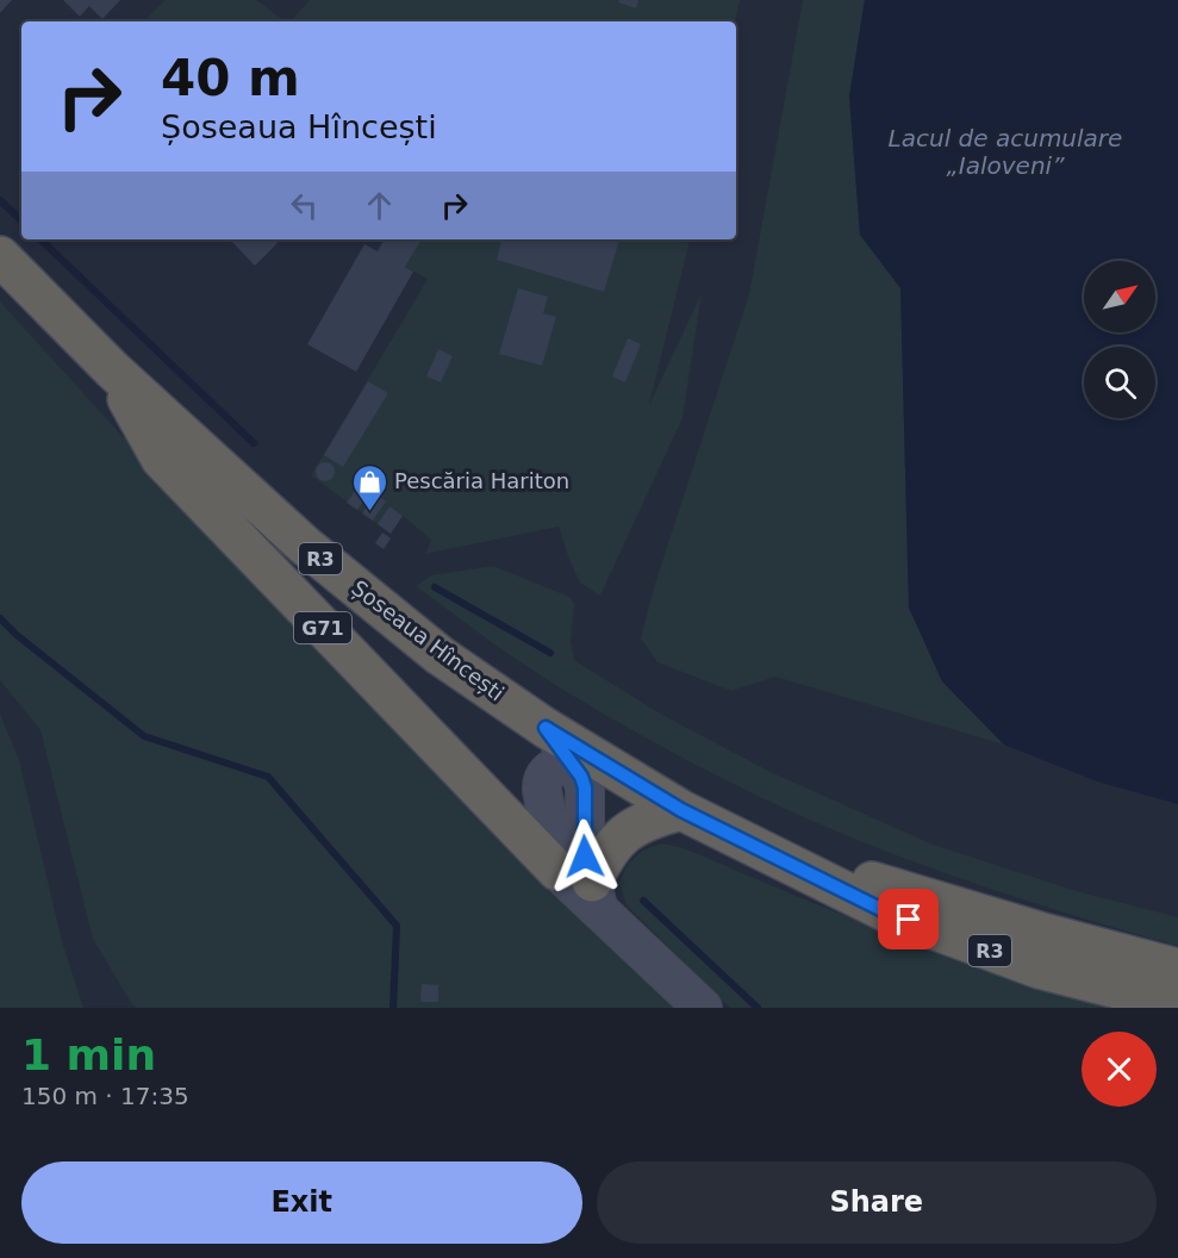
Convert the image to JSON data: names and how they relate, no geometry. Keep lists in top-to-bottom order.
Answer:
{
  "streets": {
    "highway": ["R3", "G71", "Șoseaua Hîncești"]
  },
  "crossings": [
    ["G71", "Șoseaua Hîncești"]
  ],
  "water": ["Lacul de acumulare „Ialoveni”"],
  "places": {
    "shop": ["Pescăria Hariton"]
  },
  "north": "top right",
  "page": {
    "turn": ["40 m", "Șoseaua Hîncești"],
    "heading": ["1 min", "150 m · 17:35"],
    "buttons": ["Exit", "Share"]
  }
}
